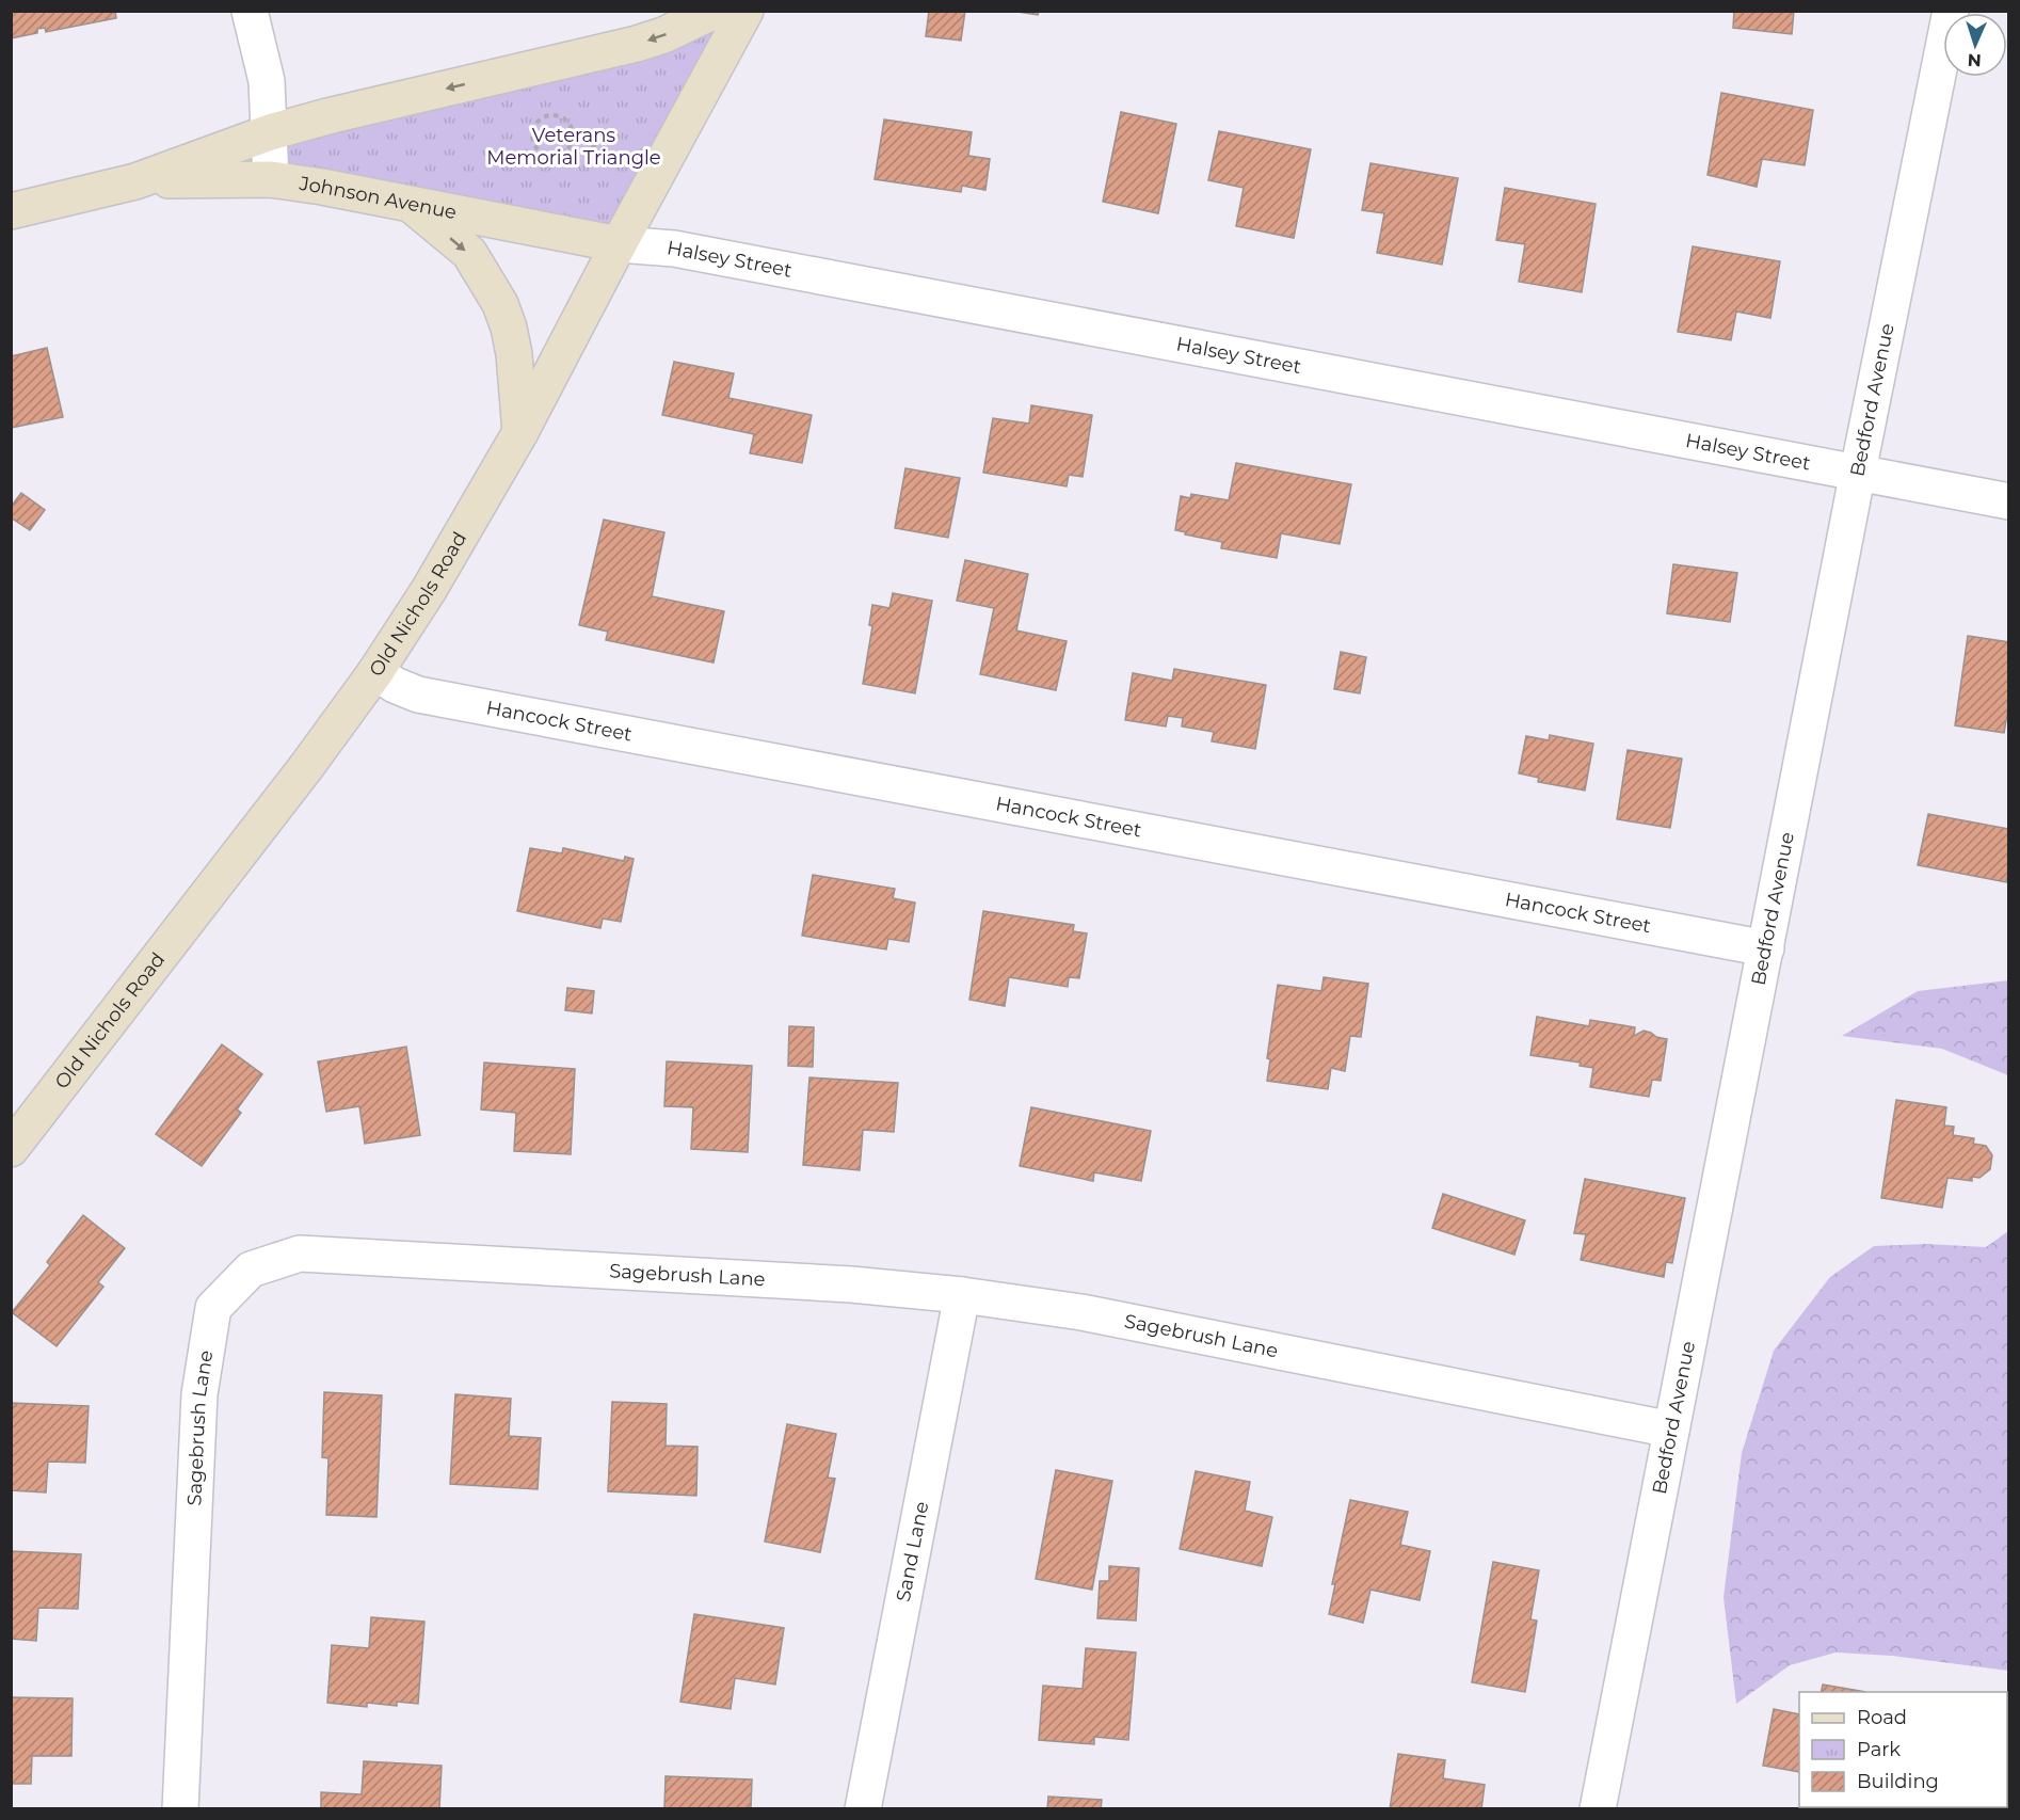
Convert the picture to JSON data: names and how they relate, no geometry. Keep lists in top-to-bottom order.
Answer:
{
  "streets": {
    "street": [
      "Johnson Avenue",
      "Halsey Street",
      "Bedford Avenue",
      "Old Nichols Road",
      "Hancock Street",
      "Sagebrush Lane",
      "Sand Lane"
    ]
  },
  "crossings": [
    ["Johnson Avenue", "Halsey Street"],
    ["Johnson Avenue", "Old Nichols Road"],
    ["Halsey Street", "Bedford Avenue"],
    ["Halsey Street", "Old Nichols Road"],
    ["Bedford Avenue", "Hancock Street"],
    ["Bedford Avenue", "Sagebrush Lane"],
    ["Old Nichols Road", "Hancock Street"],
    ["Sagebrush Lane", "Sand Lane"]
  ],
  "one_way": ["Johnson Avenue"],
  "parks": ["Veterans Memorial Triangle"],
  "legend": ["Road", "Park", "Building"],
  "north": "bottom"
}
